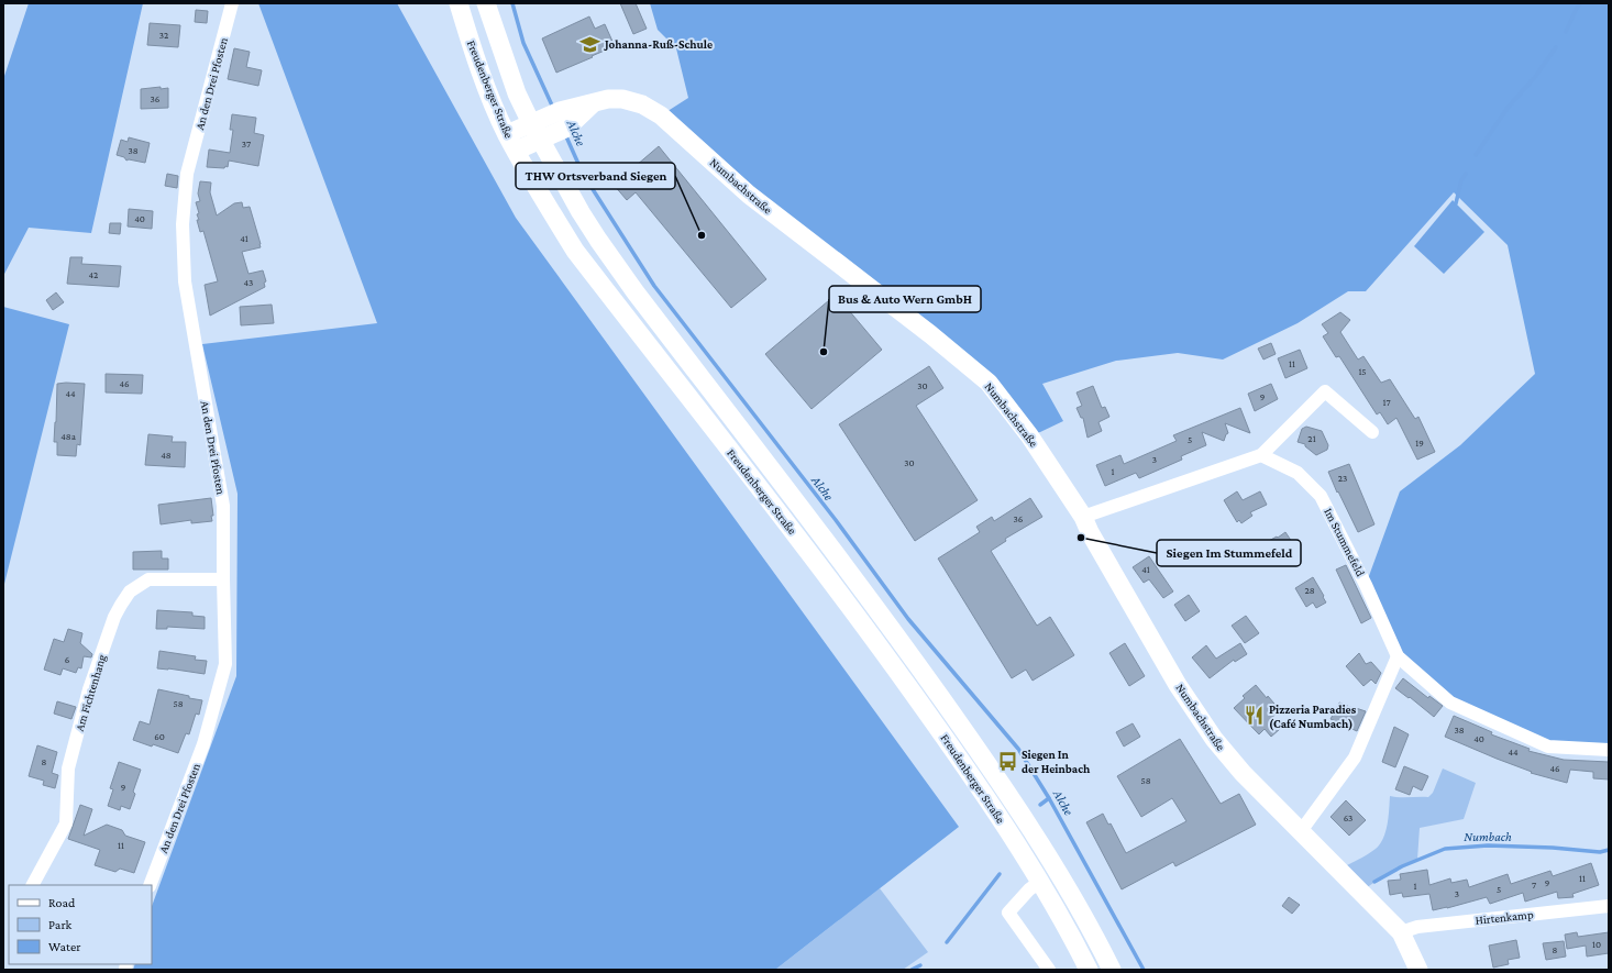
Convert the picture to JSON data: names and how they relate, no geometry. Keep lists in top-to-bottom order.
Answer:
{
  "streets": {
    "main road": ["Freudenberger Straße", "Numbachstraße"],
    "street": [
      "An den Drei Pfosten",
      "Im Stummefeld",
      "Am Fichtenhang",
      "Hirtenkamp"
    ]
  },
  "crossings": [
    ["An den Drei Pfosten", "Am Fichtenhang"],
    ["Freudenberger Straße", "Numbachstraße"],
    ["Numbachstraße", "Hirtenkamp"]
  ],
  "water": ["Alche", "Numbach"],
  "places": {
    "school or university": ["Johanna-Ruß-Schule"],
    "other": ["THW Ortsverband Siegen", "Bus & Auto Wern GmbH", "Siegen Im Stummefeld"],
    "restaurant": ["Pizzeria Paradies (Café Numbach)"],
    "bus stop": ["Siegen In der Heinbach"]
  },
  "house_numbers": [
    "32",
    "36",
    "37",
    "38",
    "40",
    "41",
    "42",
    "43",
    "11",
    "15",
    "46",
    "30",
    "44",
    "9",
    "17",
    "48a",
    "21",
    "5",
    "19",
    "48",
    "3",
    "30",
    "1",
    "23",
    "36",
    "41",
    "28",
    "6",
    "58",
    "38",
    "60",
    "40",
    "44",
    "8",
    "46",
    "58",
    "9",
    "63",
    "11",
    "11",
    "9",
    "7",
    "1",
    "5",
    "3",
    "10",
    "8"
  ],
  "legend": ["Road", "Park", "Water"]
}
